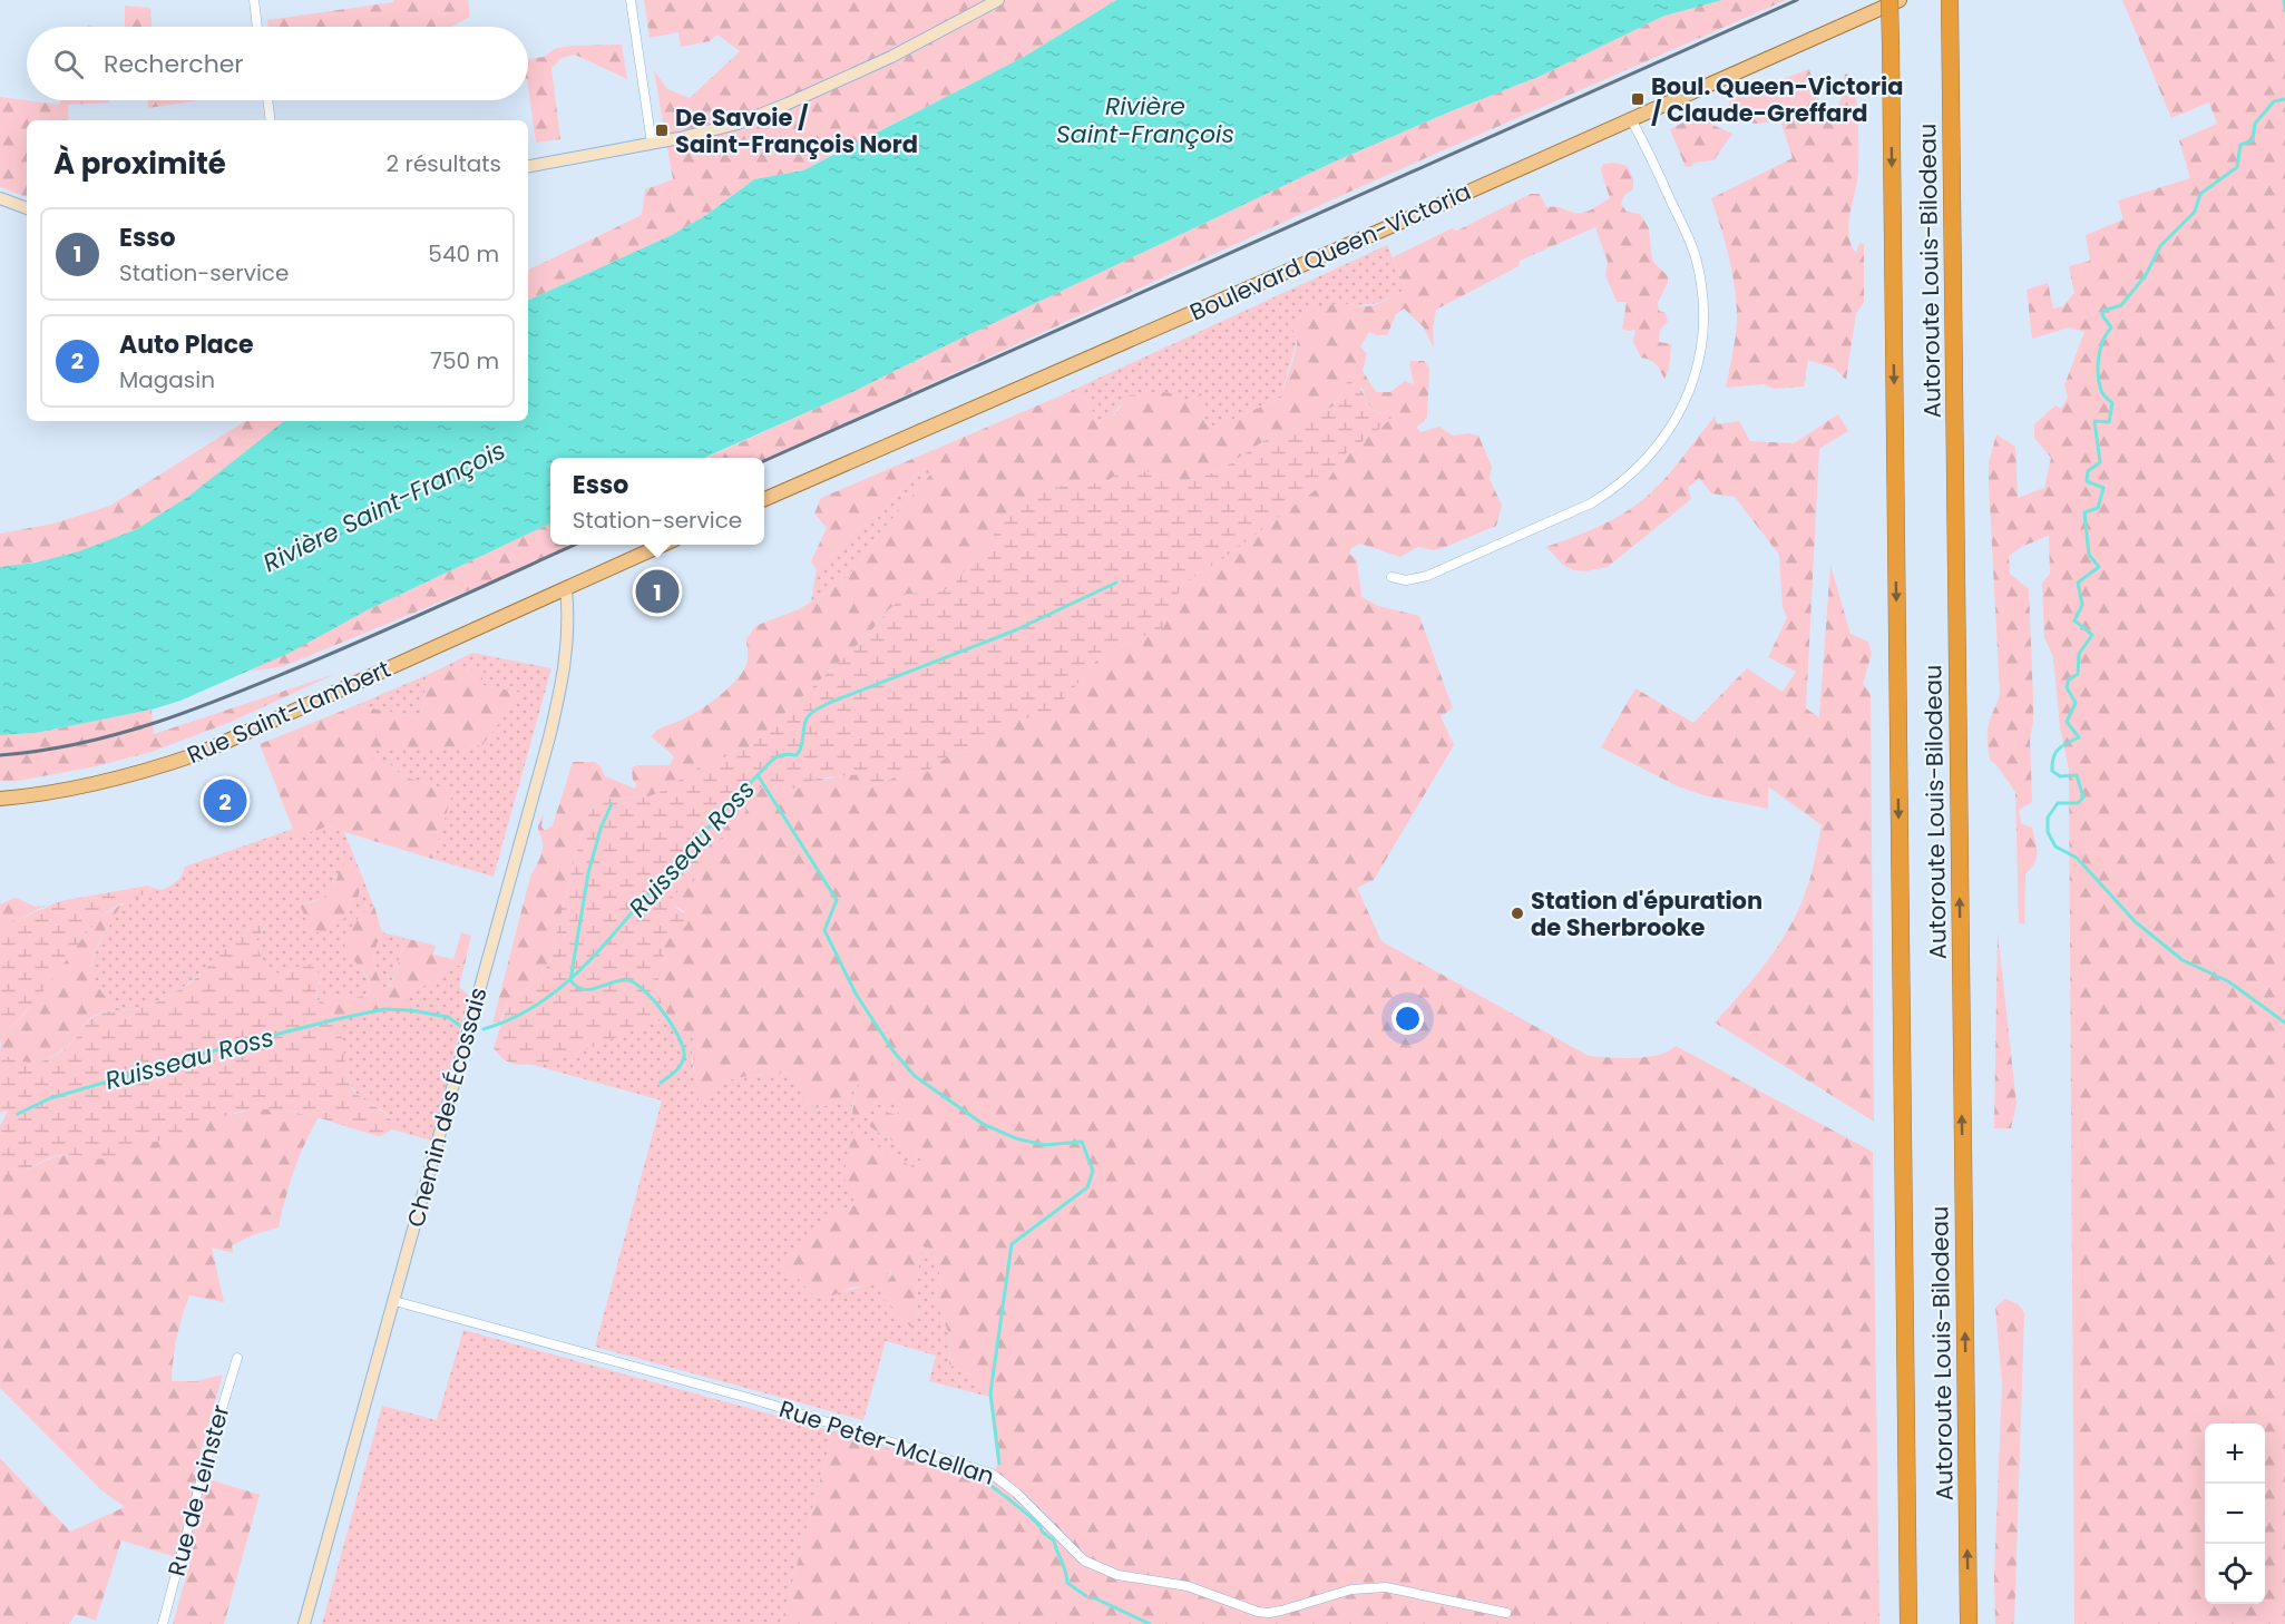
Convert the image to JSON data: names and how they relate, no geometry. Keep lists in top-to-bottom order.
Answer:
{
  "streets": {
    "highway": ["Autoroute Louis-Bilodeau"],
    "main road": ["Boulevard Queen-Victoria", "Rue Saint-Lambert", "Chemin des Écossais"],
    "street": ["Rue Peter-McLellan", "Rue de Leinster"]
  },
  "crossings": [
    ["Rue Saint-Lambert", "Chemin des Écossais"],
    ["Chemin des Écossais", "Rue Peter-McLellan"]
  ],
  "water": ["Rivière Saint-François", "Ruisseau Ross"],
  "places": {
    "transit": ["Boul. Queen-Victoria / Claude-Greffard", "De Savoie / Saint-François Nord"],
    "other": ["Station d'épuration de Sherbrooke"]
  },
  "page": {
    "search": "Rechercher",
    "heading": ["À proximité", "2 résultats"],
    "list": [
      {
        "mark": "1",
        "name": "Esso",
        "note": "Station-service",
        "value": "540 m"
      },
      {
        "mark": "2",
        "name": "Auto Place",
        "note": "Magasin",
        "value": "750 m"
      }
    ],
    "popup": ["Esso", "Station-service"],
    "pins": ["1", "2"],
    "map_buttons": ["+", "−"]
  }
}
